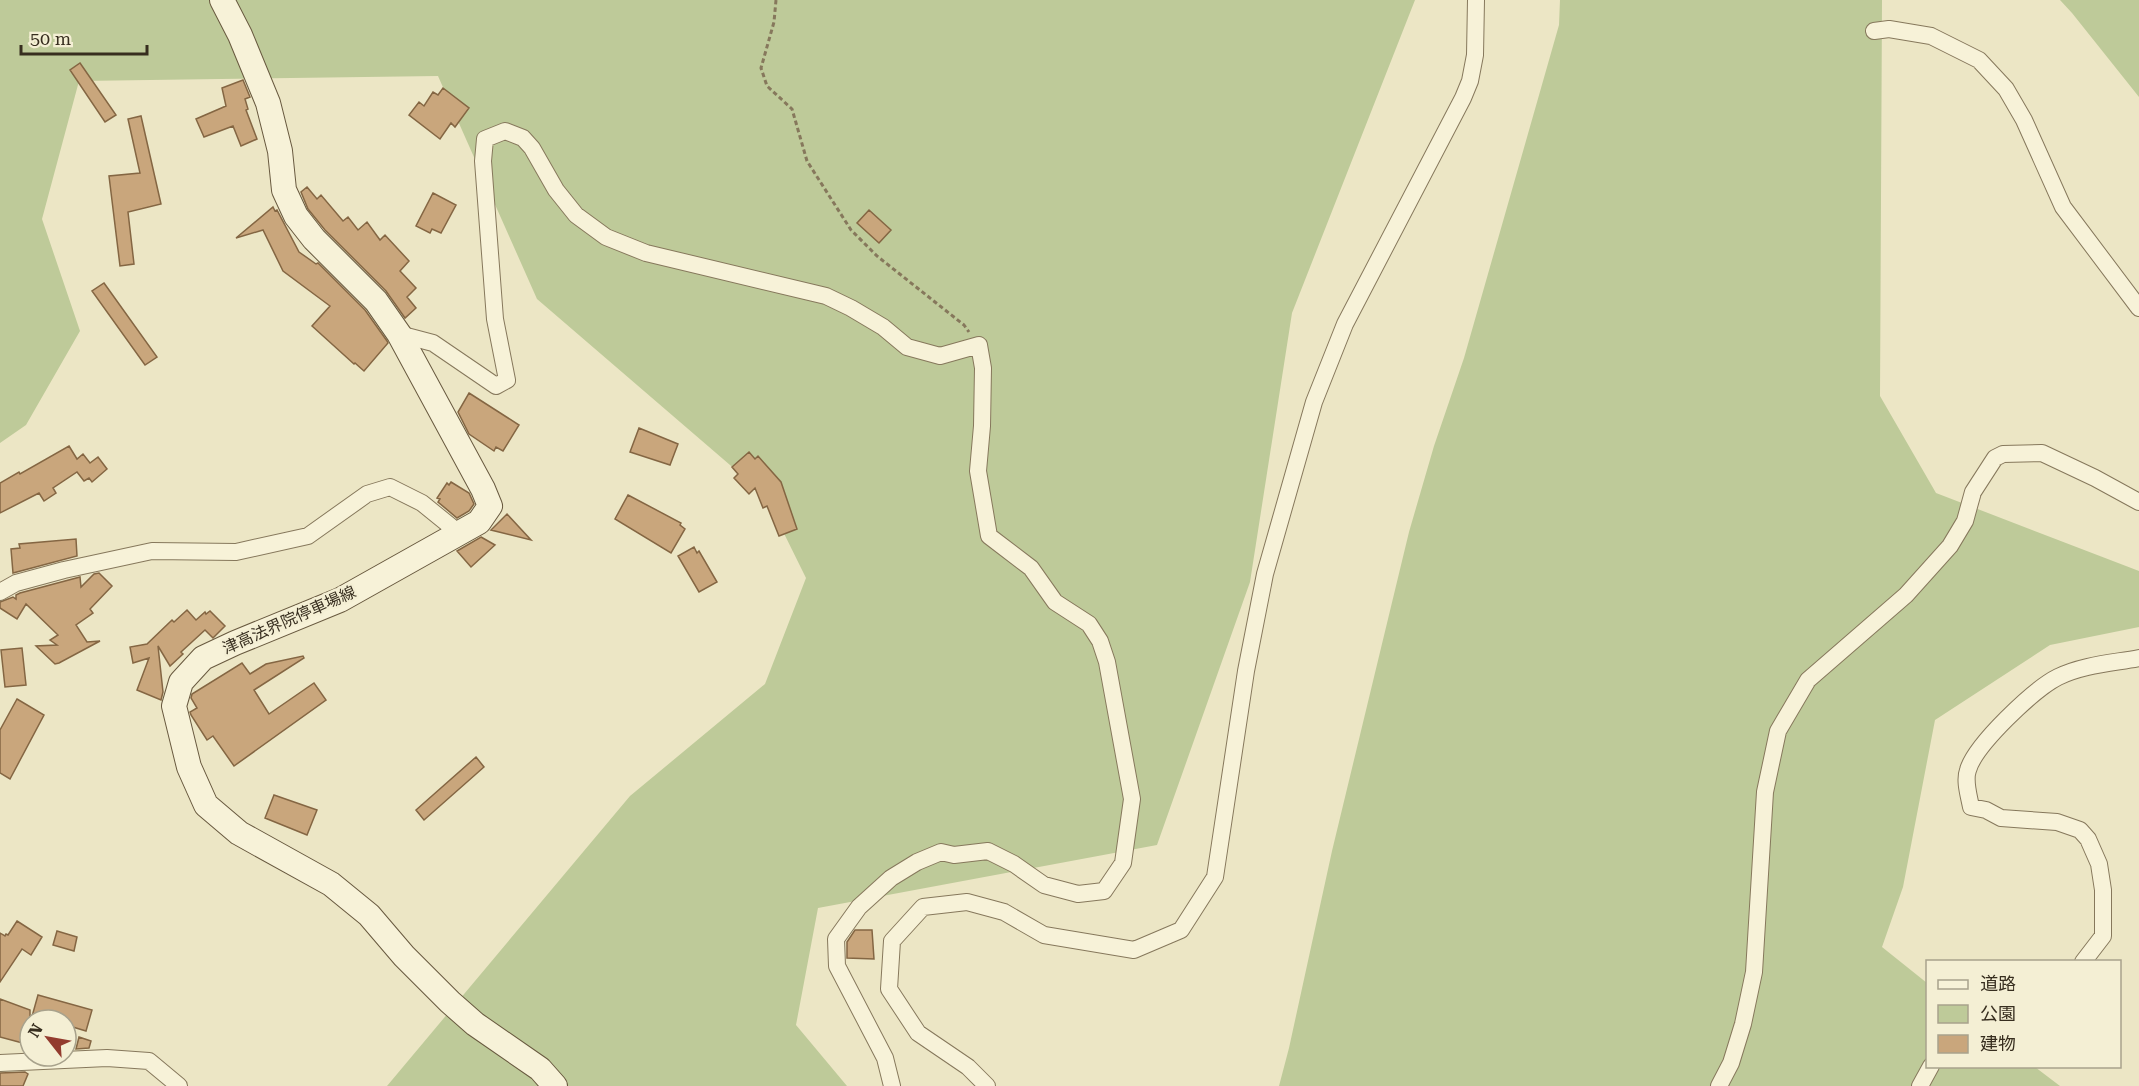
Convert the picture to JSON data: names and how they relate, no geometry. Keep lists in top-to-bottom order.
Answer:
{
  "streets": {
    "main road": ["津高法界院停車場線"]
  },
  "legend": ["道路", "公園", "建物"],
  "scale_bar": "50 m",
  "north": "top left"
}
